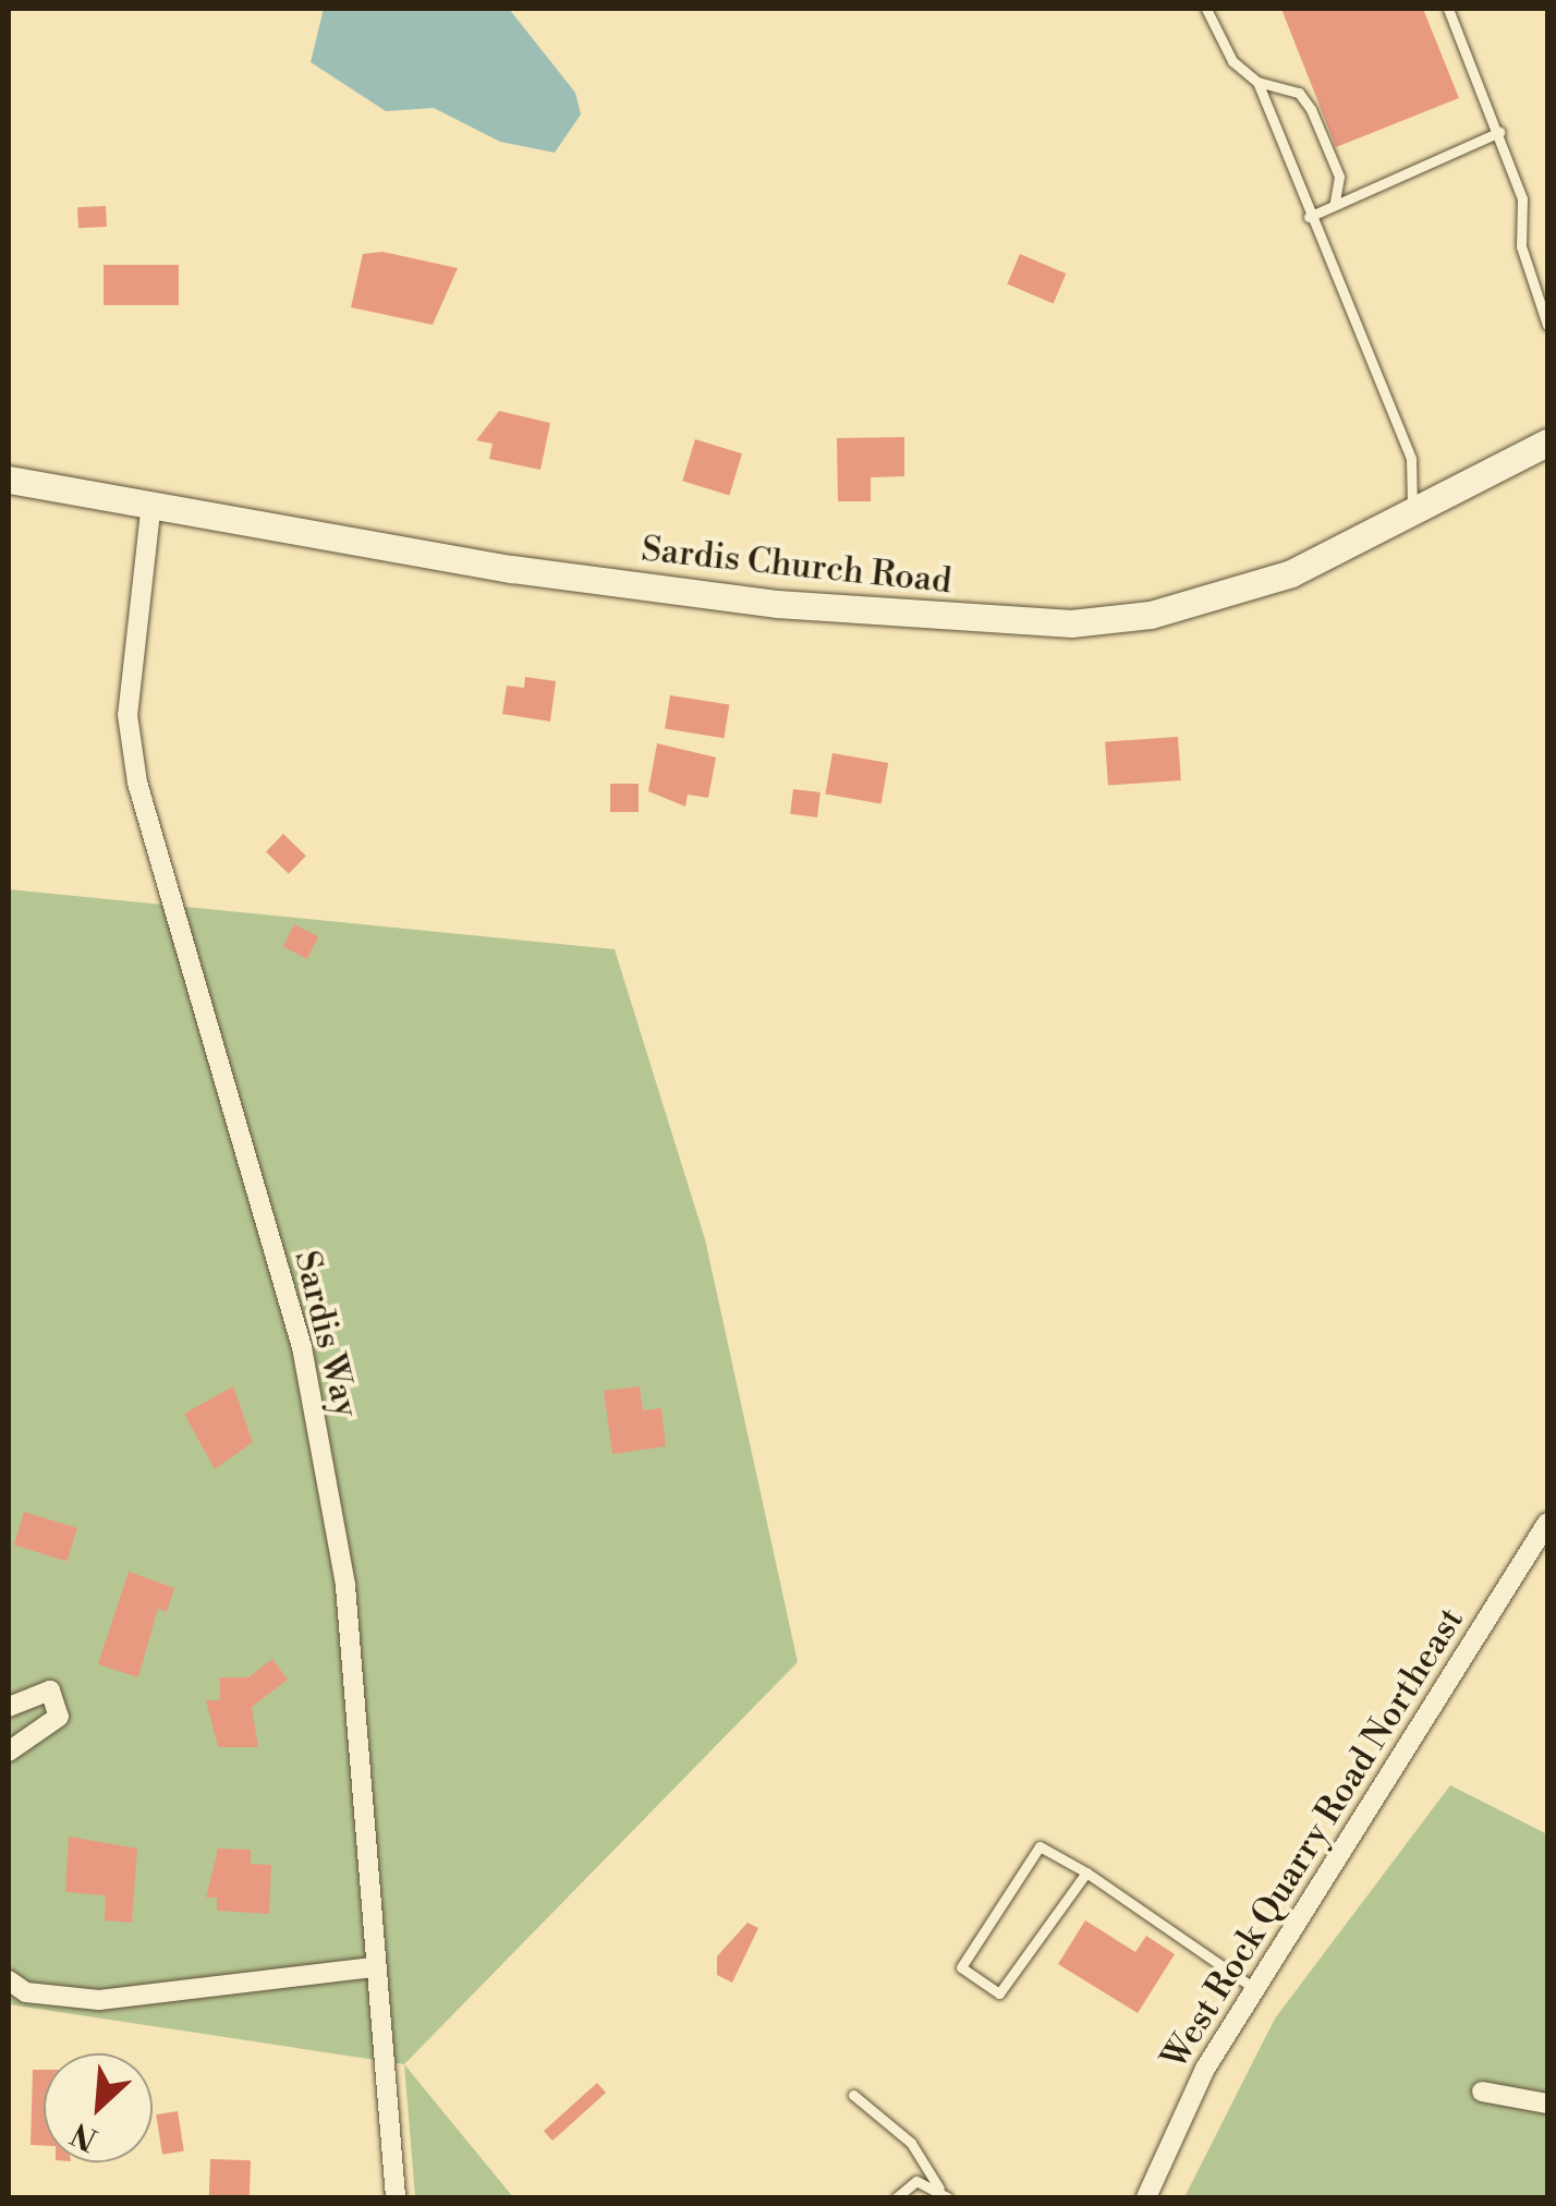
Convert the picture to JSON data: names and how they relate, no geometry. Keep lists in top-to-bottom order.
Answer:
{
  "streets": {
    "street": ["Sardis Church Road", "Sardis Way", "West Rock Quarry Road Northeast"]
  },
  "crossings": [
    ["Sardis Church Road", "Sardis Way"]
  ],
  "north": "bottom left"
}
